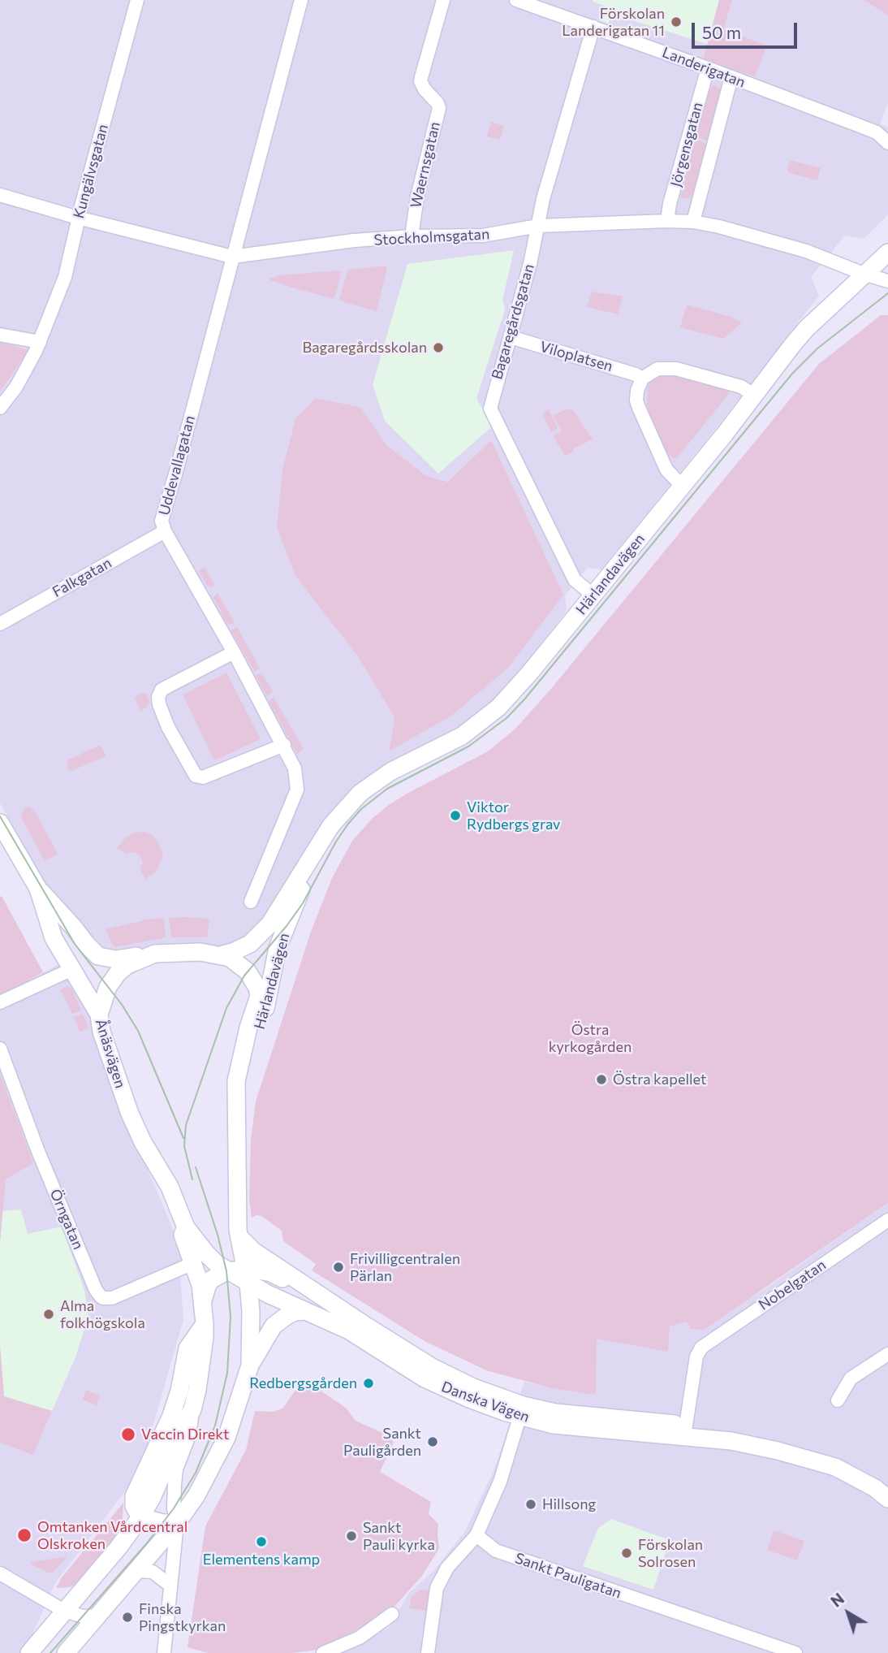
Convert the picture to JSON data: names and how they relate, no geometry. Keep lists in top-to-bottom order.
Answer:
{
  "streets": {
    "street": [
      "Landerigatan",
      "Jörgensgatan",
      "Waernsgatan",
      "Kungälvsgatan",
      "Stockholmsgatan",
      "Bagaregårdsgatan",
      "Viloplatsen",
      "Uddevallagatan",
      "Härlandavägen",
      "Falkgatan",
      "Ånäsvägen",
      "Örngatan",
      "Nobelgatan",
      "Danska Vägen",
      "Sankt Pauligatan"
    ]
  },
  "crossings": [
    ["Landerigatan", "Jörgensgatan"],
    ["Landerigatan", "Bagaregårdsgatan"],
    ["Jörgensgatan", "Stockholmsgatan"],
    ["Waernsgatan", "Stockholmsgatan"],
    ["Kungälvsgatan", "Stockholmsgatan"],
    ["Stockholmsgatan", "Bagaregårdsgatan"],
    ["Stockholmsgatan", "Uddevallagatan"],
    ["Stockholmsgatan", "Härlandavägen"],
    ["Bagaregårdsgatan", "Viloplatsen"],
    ["Bagaregårdsgatan", "Härlandavägen"],
    ["Uddevallagatan", "Falkgatan"],
    ["Härlandavägen", "Danska Vägen"],
    ["Ånäsvägen", "Danska Vägen"],
    ["Nobelgatan", "Danska Vägen"]
  ],
  "parks": ["Östra kyrkogården"],
  "places": [
    "Förskolan Landerigatan 11",
    "Bagaregårdsskolan",
    "Viktor Rydbergs grav",
    "Östra kapellet",
    "Frivilligcentralen Pärlan",
    "Alma folkhögskola",
    "Redbergsgården",
    "Vaccin Direkt",
    "Sankt Pauligården",
    "Hillsong",
    "Omtanken Vårdcentral Olskroken",
    "Sankt Pauli kyrka",
    "Elementens kamp",
    "Förskolan Solrosen",
    "Finska Pingstkyrkan"
  ],
  "scale_bar": "50 m",
  "north": "top left"
}
